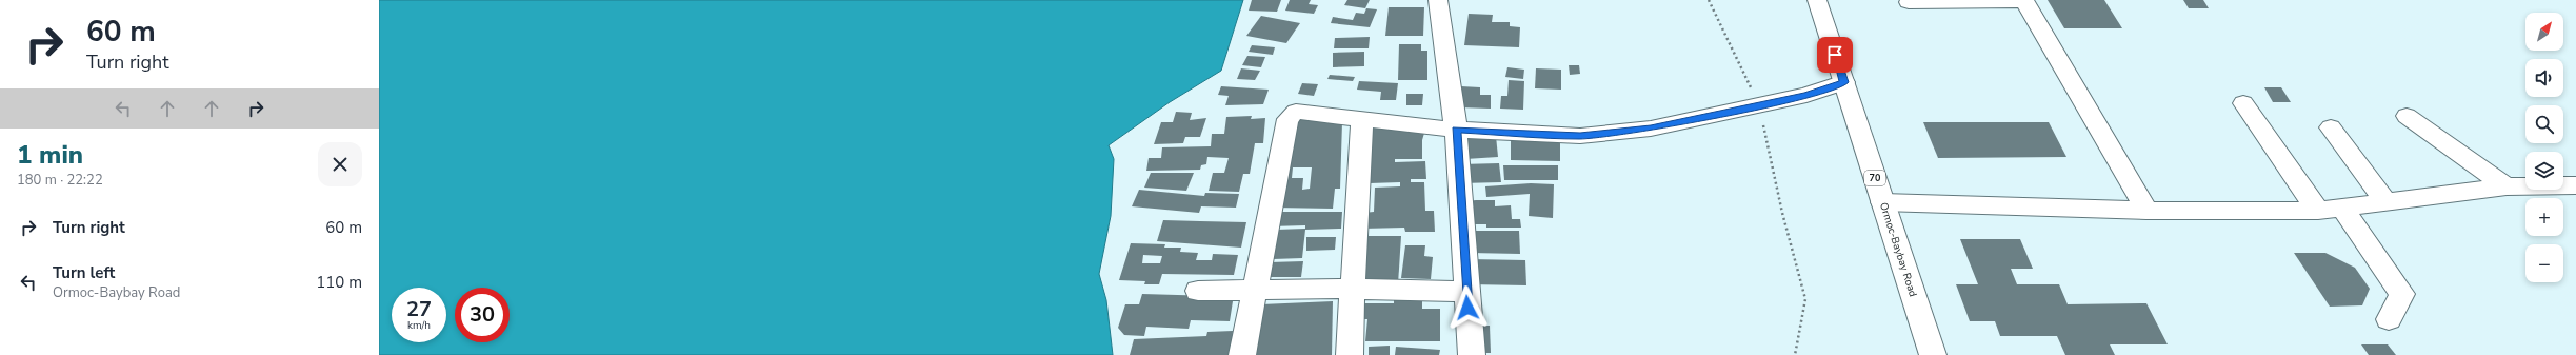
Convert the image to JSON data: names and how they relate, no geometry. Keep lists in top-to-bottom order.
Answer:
{
  "streets": {
    "main road": ["70", "Ormoc-Baybay Road"]
  },
  "north": "top right",
  "page": {
    "turn": ["60 m", "Turn right"],
    "map_buttons": ["+", "−"],
    "heading": ["1 min", "180 m · 22:22"],
    "list": [
      {
        "name": "Turn right",
        "value": "60 m"
      },
      {
        "name": "Turn left",
        "note": "Ormoc-Baybay Road",
        "value": "110 m"
      }
    ],
    "speed": "27 km/h",
    "limit": "30"
  }
}
